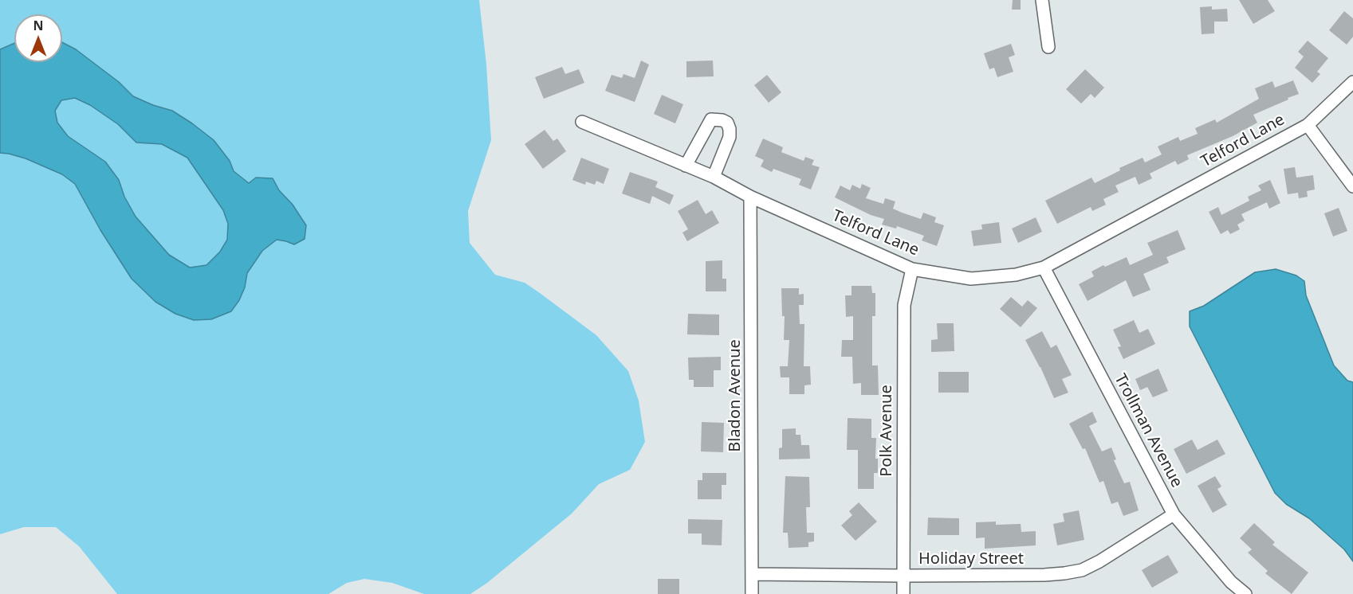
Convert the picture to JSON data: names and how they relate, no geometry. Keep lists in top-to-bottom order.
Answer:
{
  "streets": {
    "street": [
      "Telford Lane",
      "Bladon Avenue",
      "Polk Avenue",
      "Trollman Avenue",
      "Holiday Street"
    ]
  },
  "crossings": [
    ["Telford Lane", "Bladon Avenue"],
    ["Telford Lane", "Polk Avenue"],
    ["Telford Lane", "Trollman Avenue"],
    ["Bladon Avenue", "Holiday Street"],
    ["Polk Avenue", "Holiday Street"],
    ["Trollman Avenue", "Holiday Street"]
  ],
  "north": "top"
}
